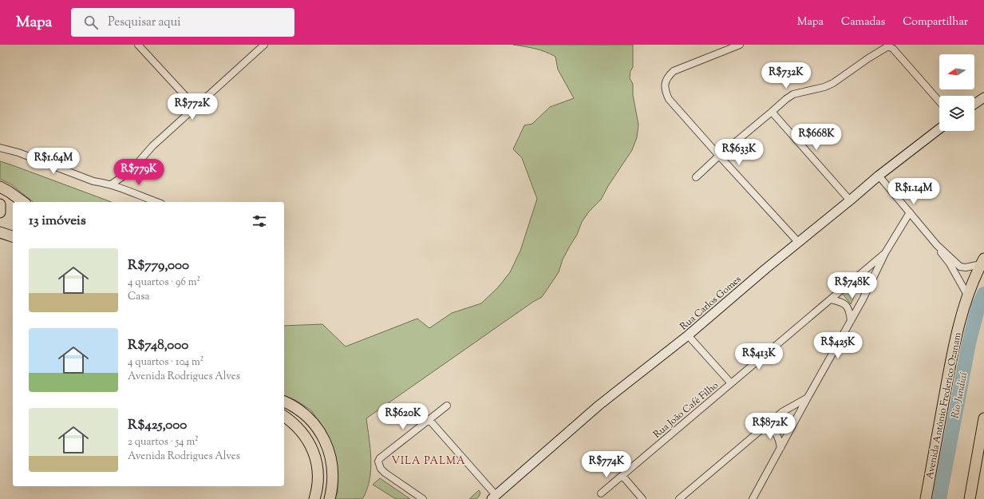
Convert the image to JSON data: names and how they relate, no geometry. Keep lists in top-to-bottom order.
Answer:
{
  "streets": {
    "main road": ["Rua Carlos Gomes", "Avenida Antônio Frederico Ozanam"],
    "street": ["Rua João Café Filho"]
  },
  "districts": ["VILA PALMA"],
  "water": ["Rio Jundiaí"],
  "north": "left",
  "page": {
    "header": "Mapa",
    "search": "Pesquisar aqui",
    "nav": ["Mapa", "Camadas", "Compartilhar"],
    "price": [
      "R$732K",
      "R$772K",
      "R$668K",
      "R$633K",
      "R$1.64M",
      "R$779K",
      "R$1.14M",
      "R$748K",
      "R$425K",
      "R$413K",
      "R$620K",
      "R$872K",
      "R$774K"
    ],
    "heading": "13 imóveis",
    "list": [
      {
        "name": "R$779,000",
        "note": "4 quartos · 96 m² · Casa"
      },
      {
        "name": "R$748,000",
        "note": "4 quartos · 104 m² · Avenida Rodrigues Alves"
      },
      {
        "name": "R$425,000",
        "note": "2 quartos · 54 m² · Avenida Rodrigues Alves"
      }
    ]
  }
}
